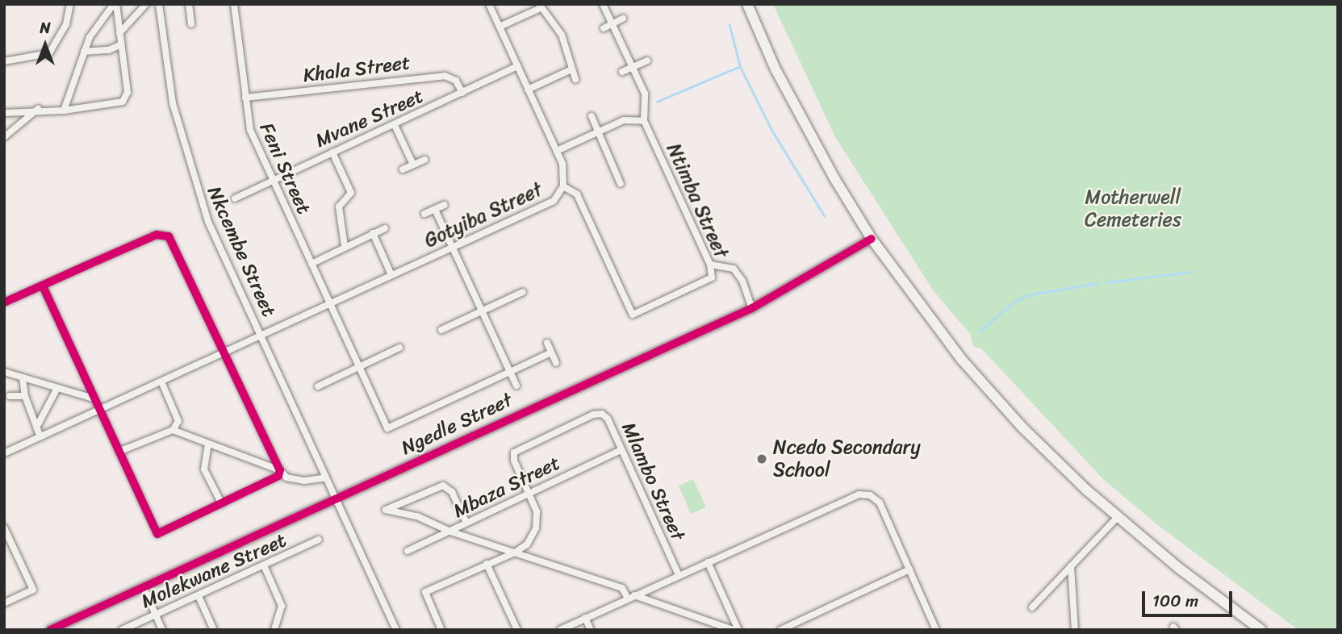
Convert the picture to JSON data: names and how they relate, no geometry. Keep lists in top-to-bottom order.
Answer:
{
  "streets": {
    "street": [
      "Khala Street",
      "Mvane Street",
      "Feni Street",
      "Ntimba Street",
      "Gotyiba Street",
      "Nkcembe Street",
      "Ngedle Street",
      "Mlambo Street",
      "Mbaza Street",
      "Molekwane Street"
    ]
  },
  "crossings": [
    ["Khala Street", "Mvane Street"],
    ["Khala Street", "Feni Street"],
    ["Mvane Street", "Feni Street"],
    ["Mvane Street", "Gotyiba Street"],
    ["Feni Street", "Gotyiba Street"],
    ["Ntimba Street", "Gotyiba Street"],
    ["Gotyiba Street", "Nkcembe Street"],
    ["Nkcembe Street", "Ngedle Street"],
    ["Mlambo Street", "Mbaza Street"]
  ],
  "parks": ["Motherwell Cemeteries"],
  "places": ["Ncedo Secondary School"],
  "scale_bar": "100 m",
  "north": "top"
}
